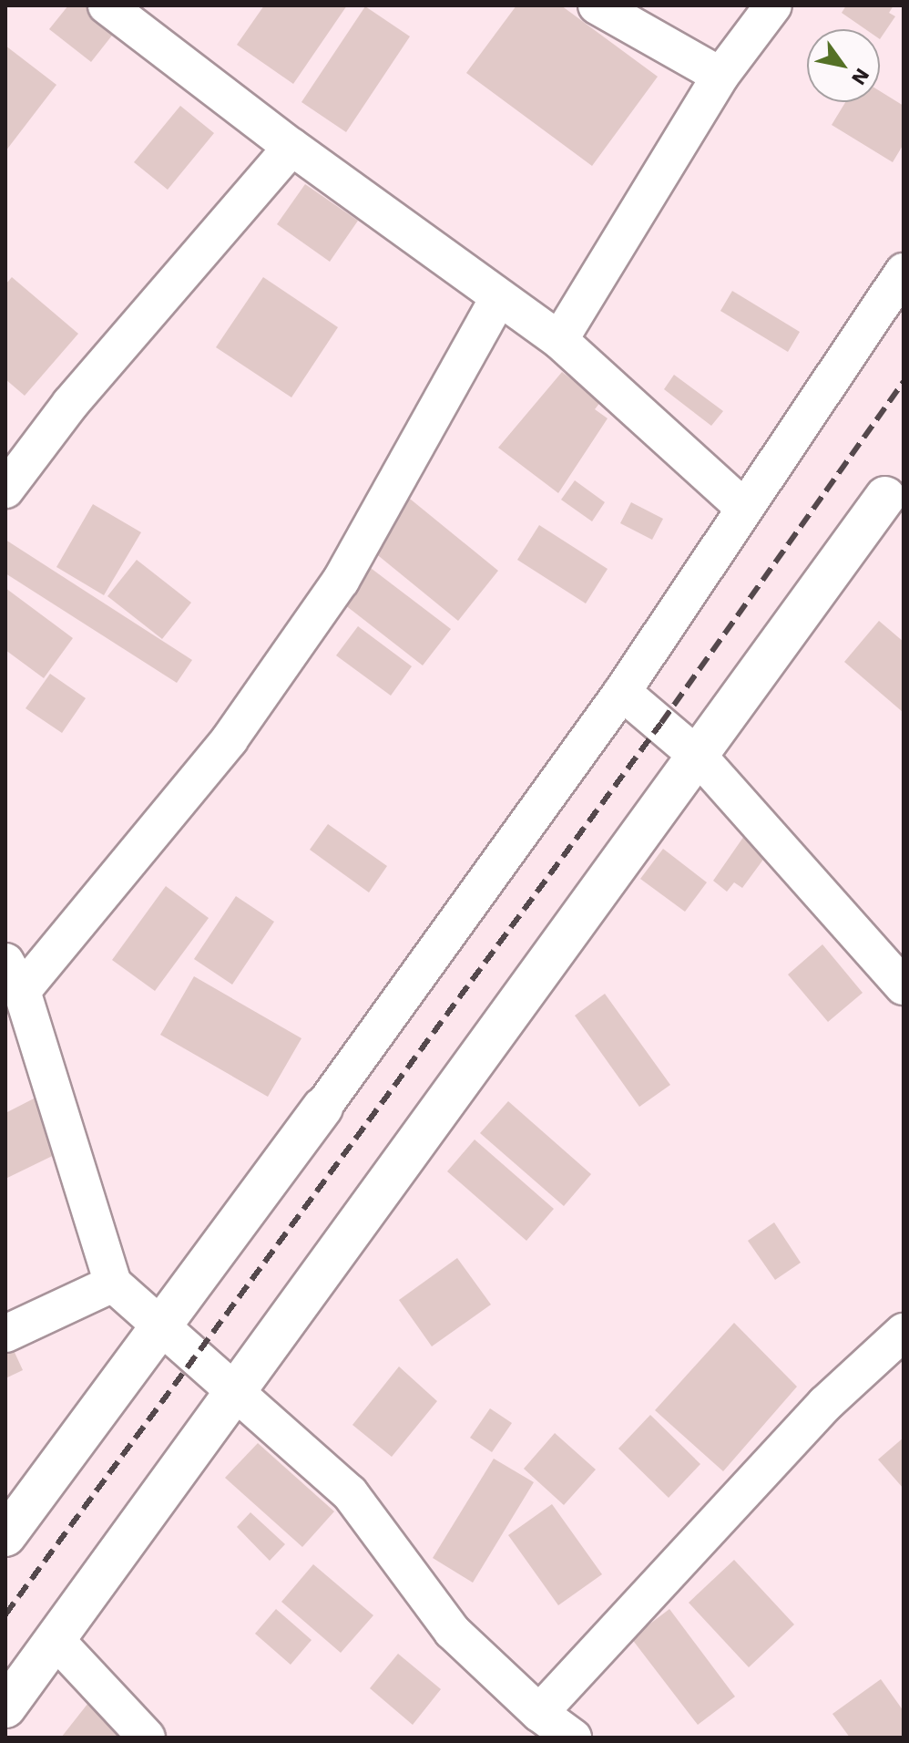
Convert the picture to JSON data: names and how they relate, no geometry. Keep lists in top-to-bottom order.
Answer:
{
  "north": "bottom right"
}
